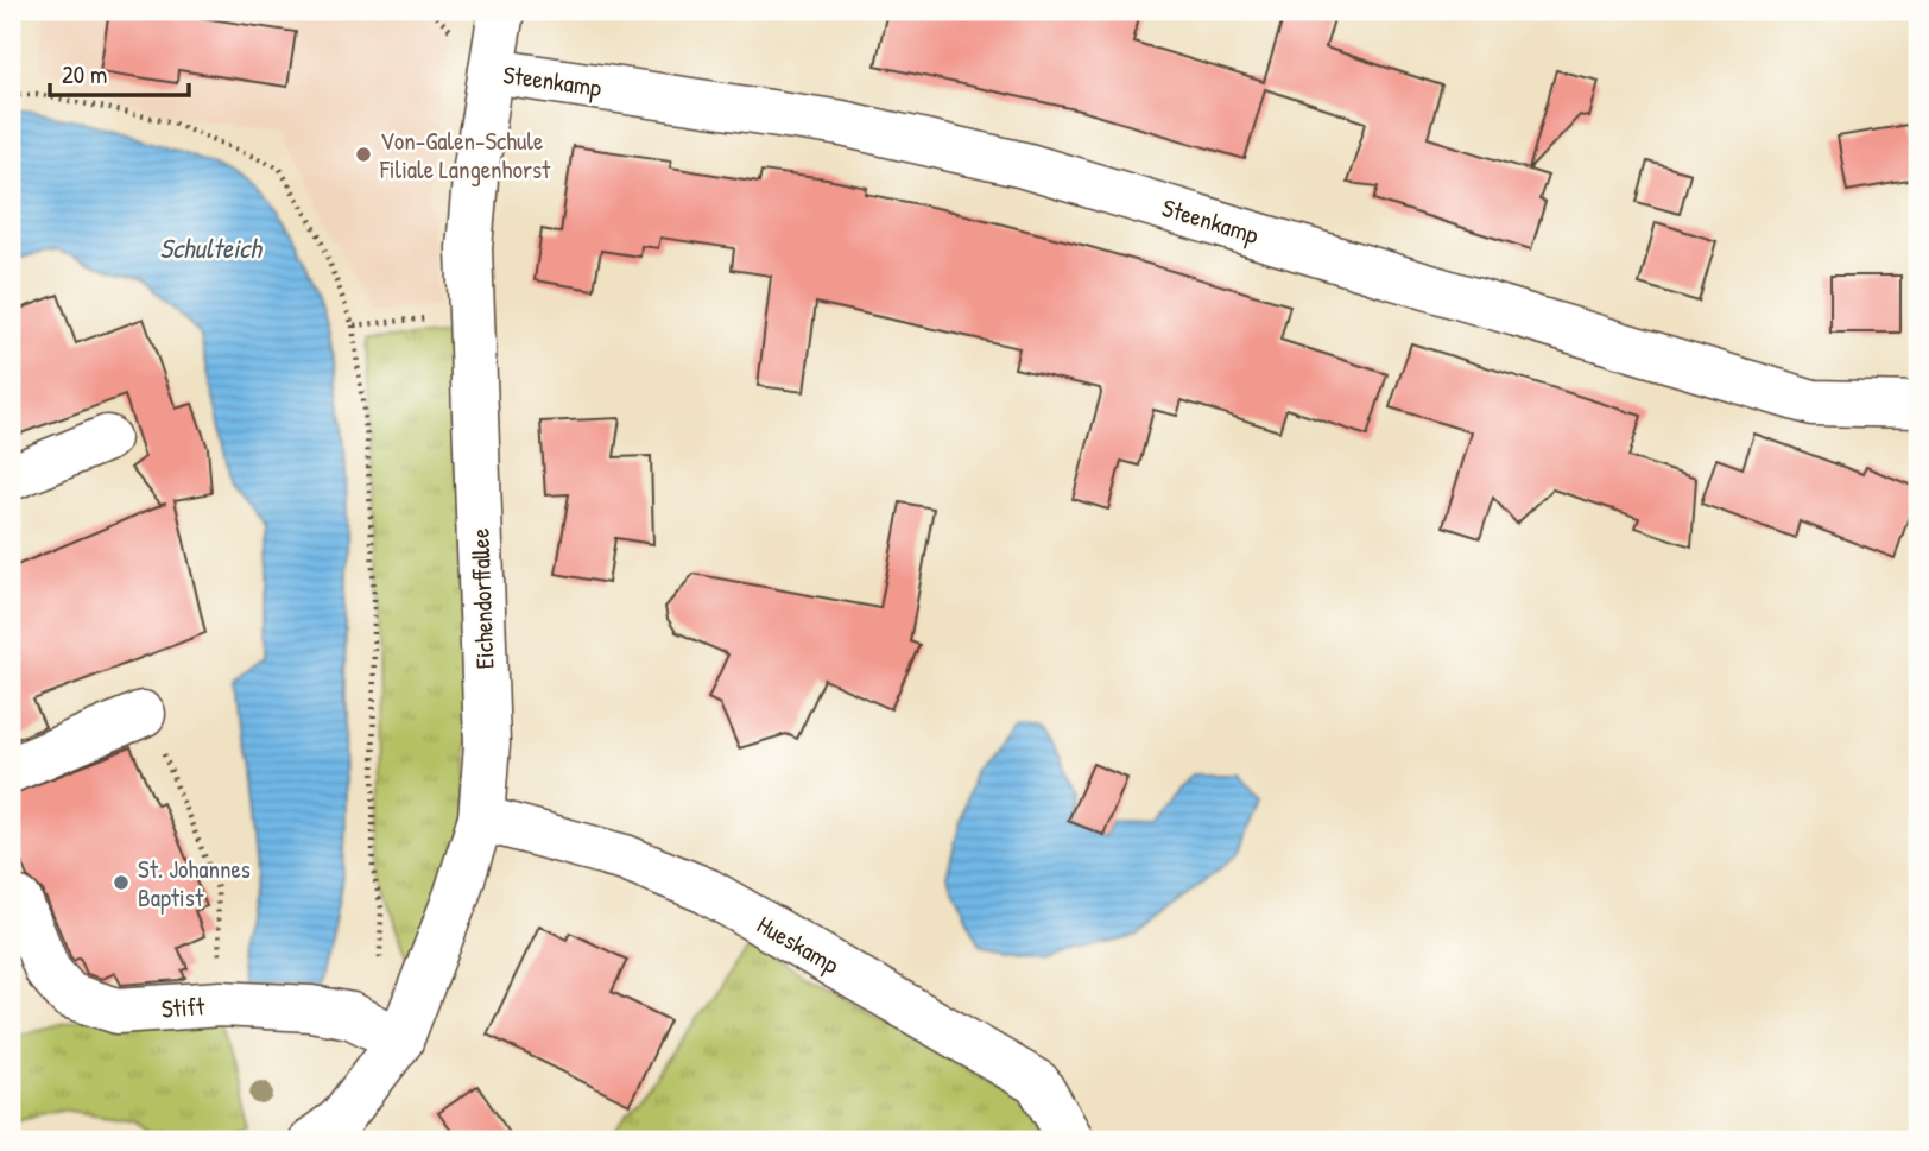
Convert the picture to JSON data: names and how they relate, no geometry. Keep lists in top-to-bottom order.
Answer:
{
  "streets": {
    "street": [
      "Steenkamp",
      "Eichendorffallee",
      "Hueskamp",
      "Stift"
    ]
  },
  "crossings": [
    ["Steenkamp", "Eichendorffallee"],
    ["Eichendorffallee", "Hueskamp"],
    ["Eichendorffallee", "Stift"]
  ],
  "water": ["Schulteich"],
  "places": ["Von-Galen-Schule Filiale Langenhorst", "St. Johannes Baptist"],
  "scale_bar": "20 m"
}
